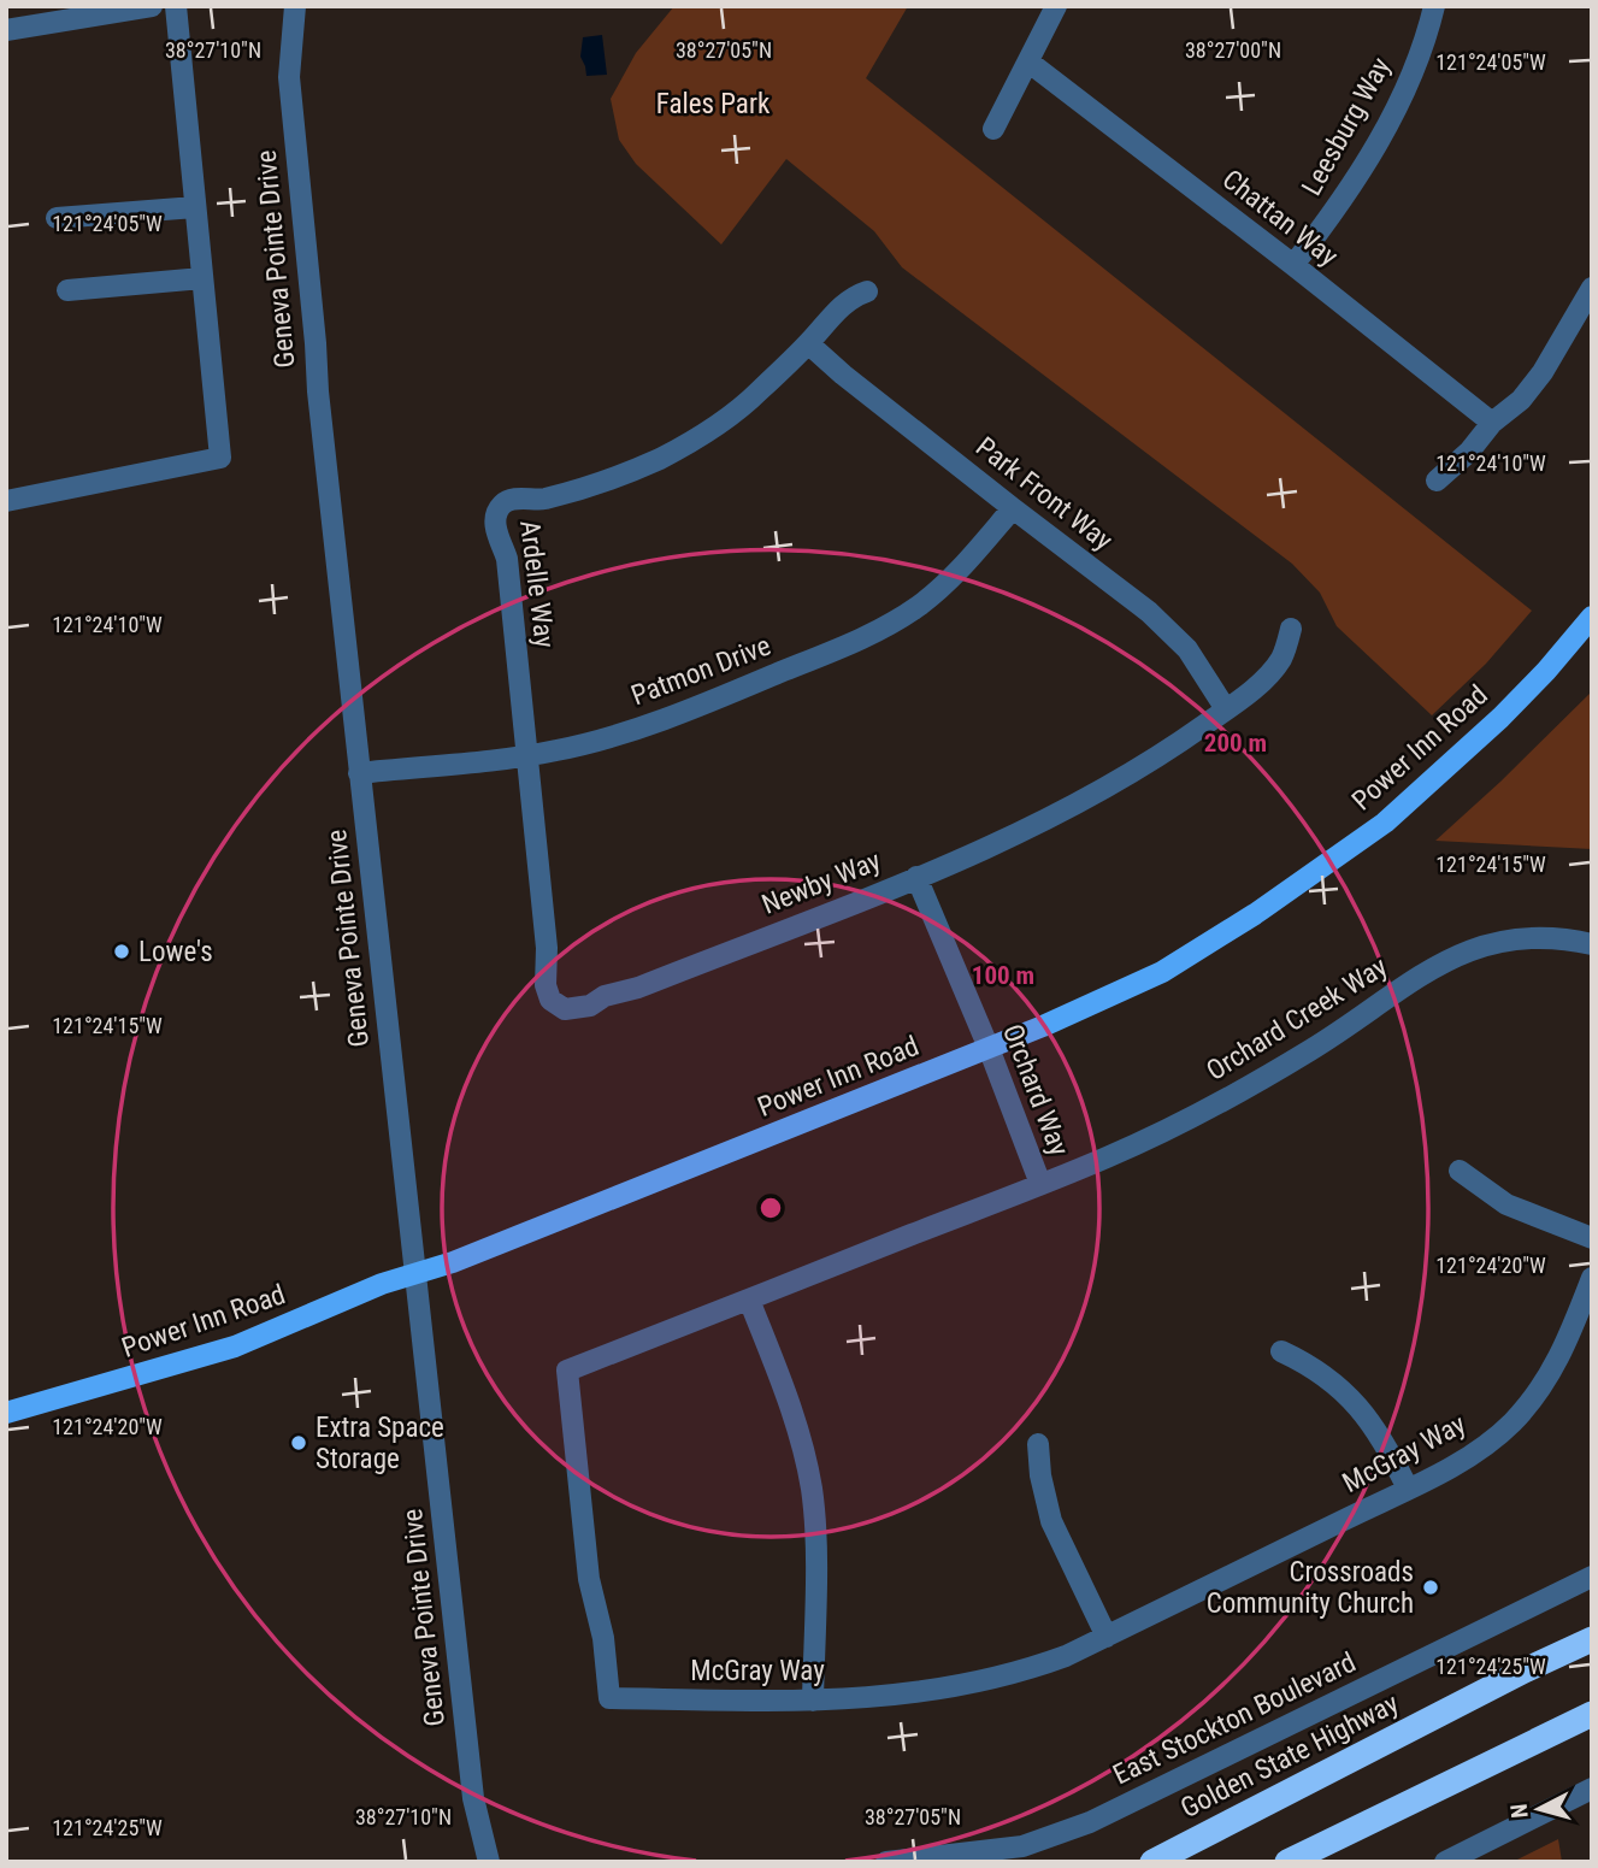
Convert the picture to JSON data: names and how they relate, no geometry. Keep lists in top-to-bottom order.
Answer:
{
  "streets": {
    "highway": ["Golden State Highway"],
    "main road": ["Power Inn Road"],
    "street": [
      "Leesburg Way",
      "Chattan Way",
      "Geneva Pointe Drive",
      "Park Front Way",
      "Ardelle Way",
      "Patmon Drive",
      "Newby Way",
      "Orchard Creek Way",
      "Orchard Way",
      "McGray Way",
      "East Stockton Boulevard"
    ]
  },
  "crossings": [
    ["Leesburg Way", "Chattan Way"],
    ["Geneva Pointe Drive", "Patmon Drive"],
    ["Geneva Pointe Drive", "Power Inn Road"],
    ["Park Front Way", "Ardelle Way"],
    ["Park Front Way", "Patmon Drive"],
    ["Park Front Way", "Newby Way"],
    ["Ardelle Way", "Patmon Drive"],
    ["Ardelle Way", "Newby Way"],
    ["Patmon Drive", "Newby Way"],
    ["Power Inn Road", "Orchard Way"],
    ["Newby Way", "Orchard Way"],
    ["Orchard Creek Way", "Orchard Way"],
    ["Orchard Creek Way", "McGray Way"],
    ["Orchard Way", "McGray Way"]
  ],
  "parks": ["Fales Park"],
  "places": ["Lowe's", "Extra Space Storage", "Crossroads Community Church"],
  "north": "left",
  "coordinates": [
    "38°27'10\"N",
    "38°27'05\"N",
    "38°27'00\"N",
    "121°24'05\"W",
    "121°24'10\"W",
    "121°24'15\"W",
    "121°24'20\"W",
    "121°24'25\"W"
  ],
  "rings": ["200 m", "100 m"]
}
